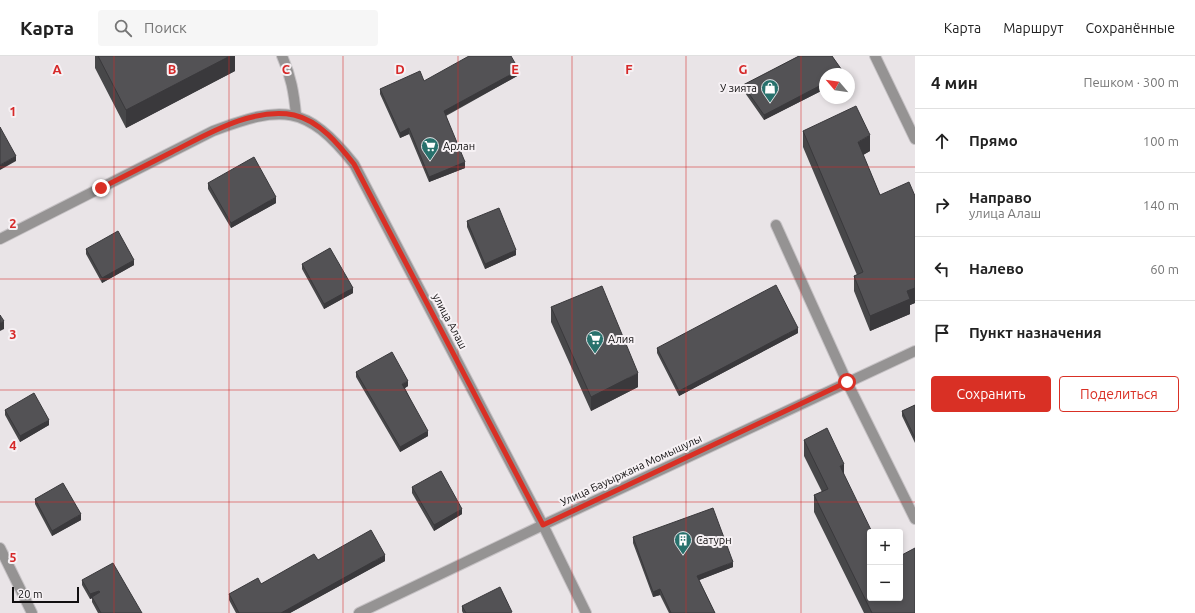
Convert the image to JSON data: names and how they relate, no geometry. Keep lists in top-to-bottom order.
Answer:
{
  "streets": {
    "street": ["улица Алаш", "Улица Бауыржана Момышулы"]
  },
  "crossings": [
    ["улица Алаш", "Улица Бауыржана Момышулы"]
  ],
  "places": {
    "shop": ["У зията"],
    "supermarket": ["Арлан", "Алия"],
    "building": ["Сатурн"]
  },
  "scale_bar": "20 m",
  "north": "top left",
  "page": {
    "header": "Карта",
    "search": "Поиск",
    "nav": ["Карта", "Маршрут", "Сохранённые"],
    "heading": ["4 мин", "Пешком · 300 m"],
    "list": [
      ["Прямо", "100 m"],
      ["Направо", "улица Алаш", "140 m"],
      ["Налево", "60 m"],
      "Пункт назначения"
    ],
    "buttons": ["Сохранить", "Поделиться"],
    "map_buttons": ["+", "−"],
    "scale": "20 m"
  },
  "grid": {
    "columns": [
      "A",
      "B",
      "C",
      "D",
      "E",
      "F",
      "G"
    ],
    "rows": [
      "1",
      "2",
      "3",
      "4",
      "5"
    ]
  }
}
